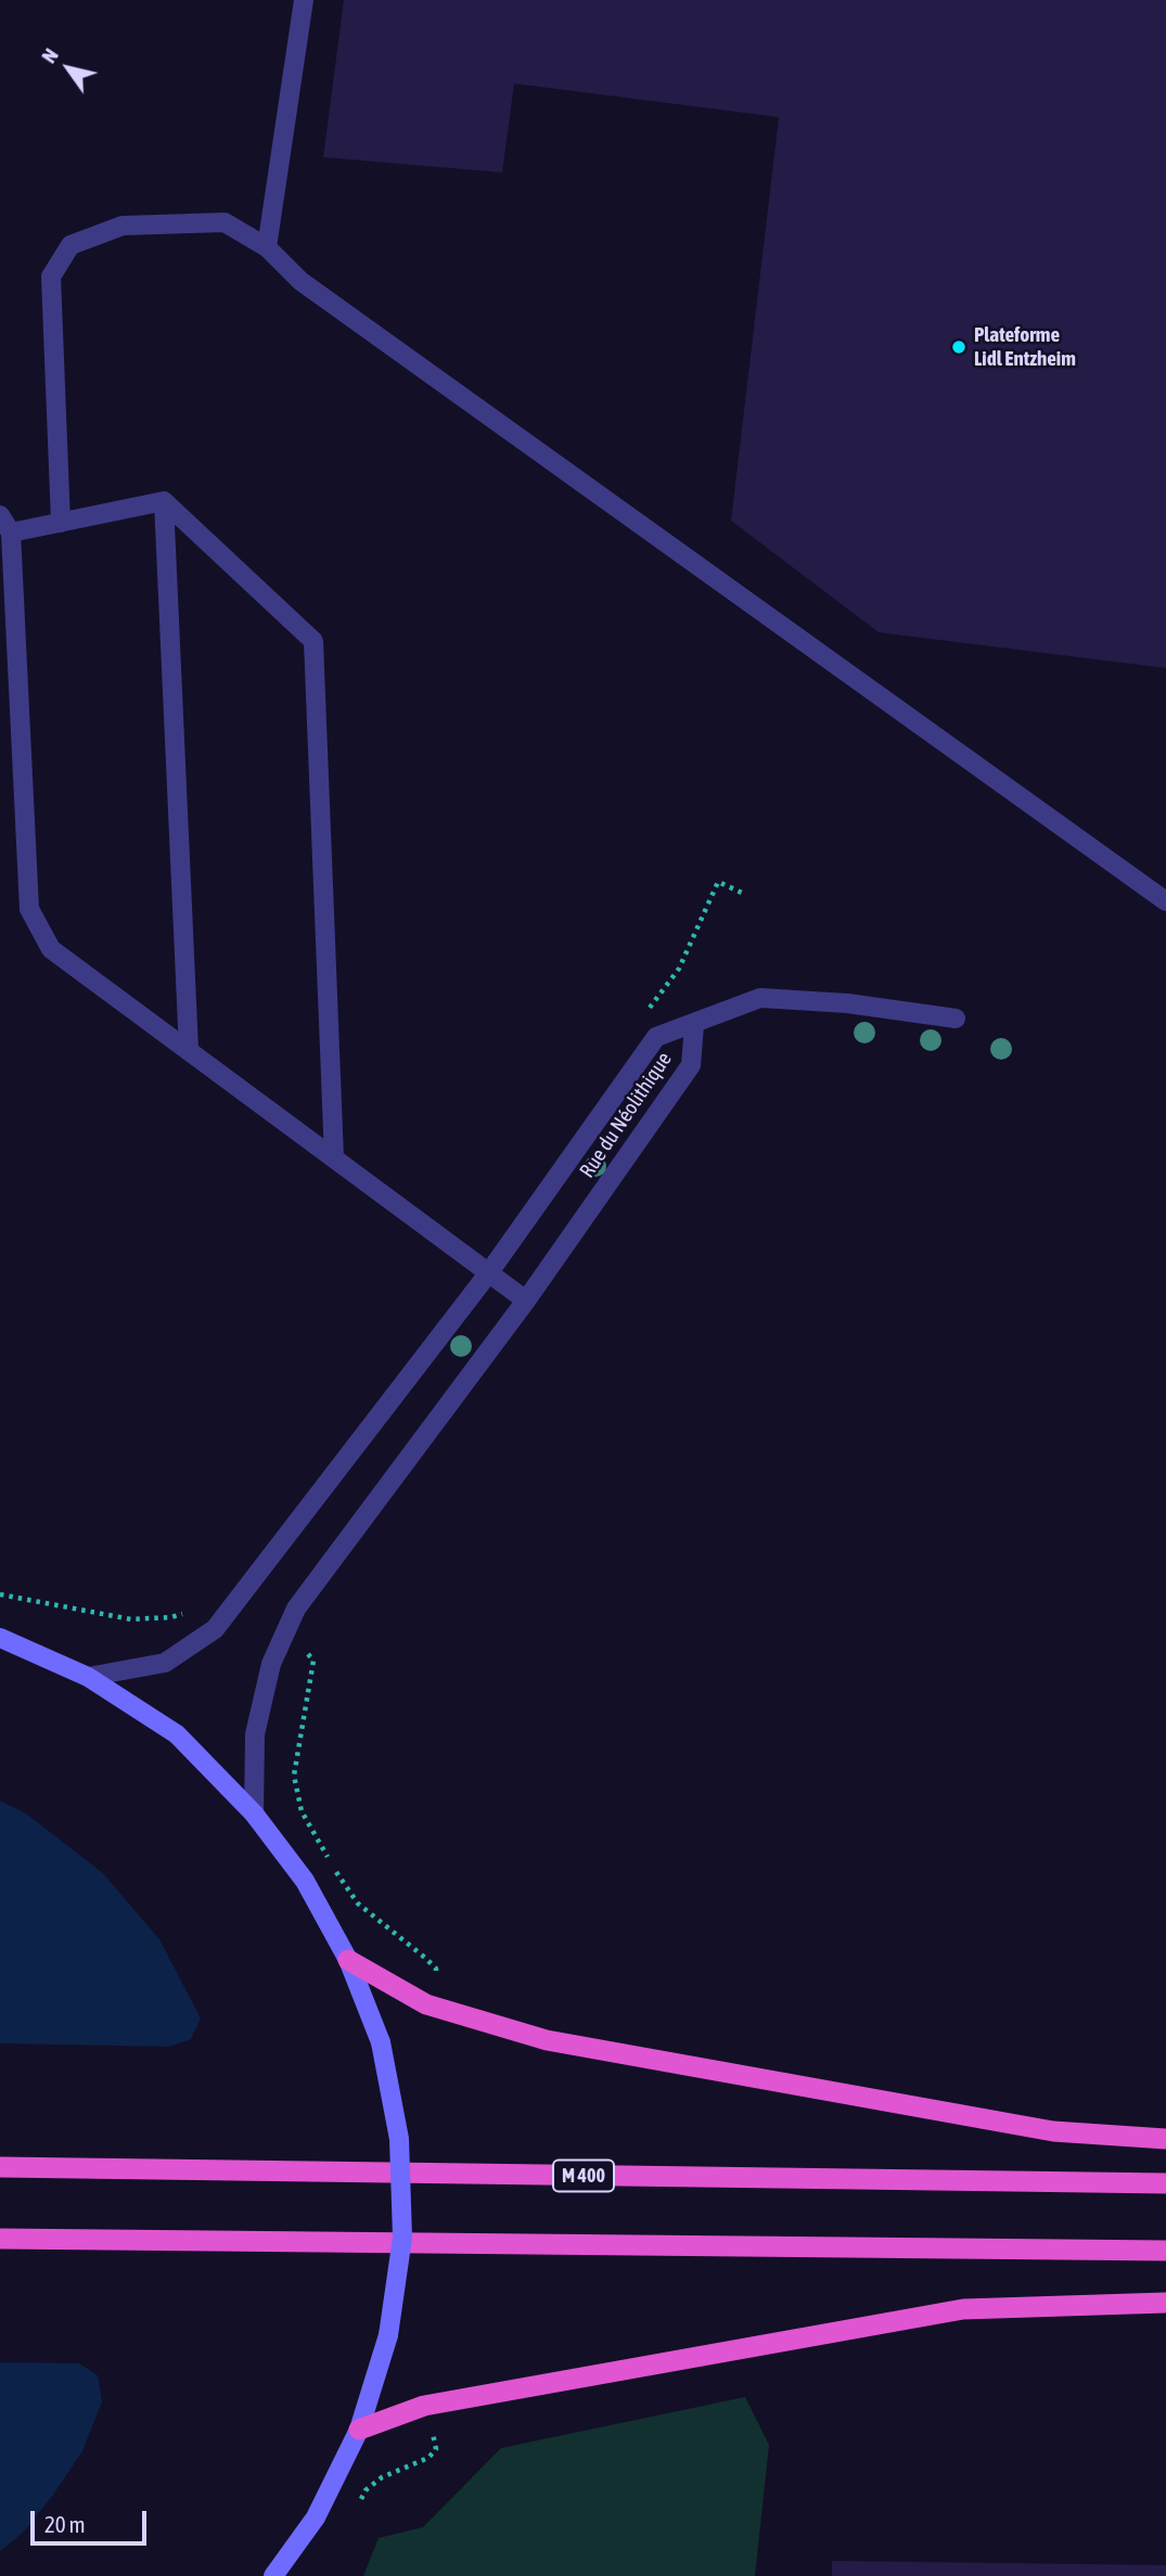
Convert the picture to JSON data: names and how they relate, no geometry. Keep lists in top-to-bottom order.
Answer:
{
  "streets": {
    "highway": ["M 400"],
    "street": ["Rue du Néolithique"]
  },
  "places": ["Plateforme Lidl Entzheim"],
  "scale_bar": "20 m",
  "north": "top left"
}
